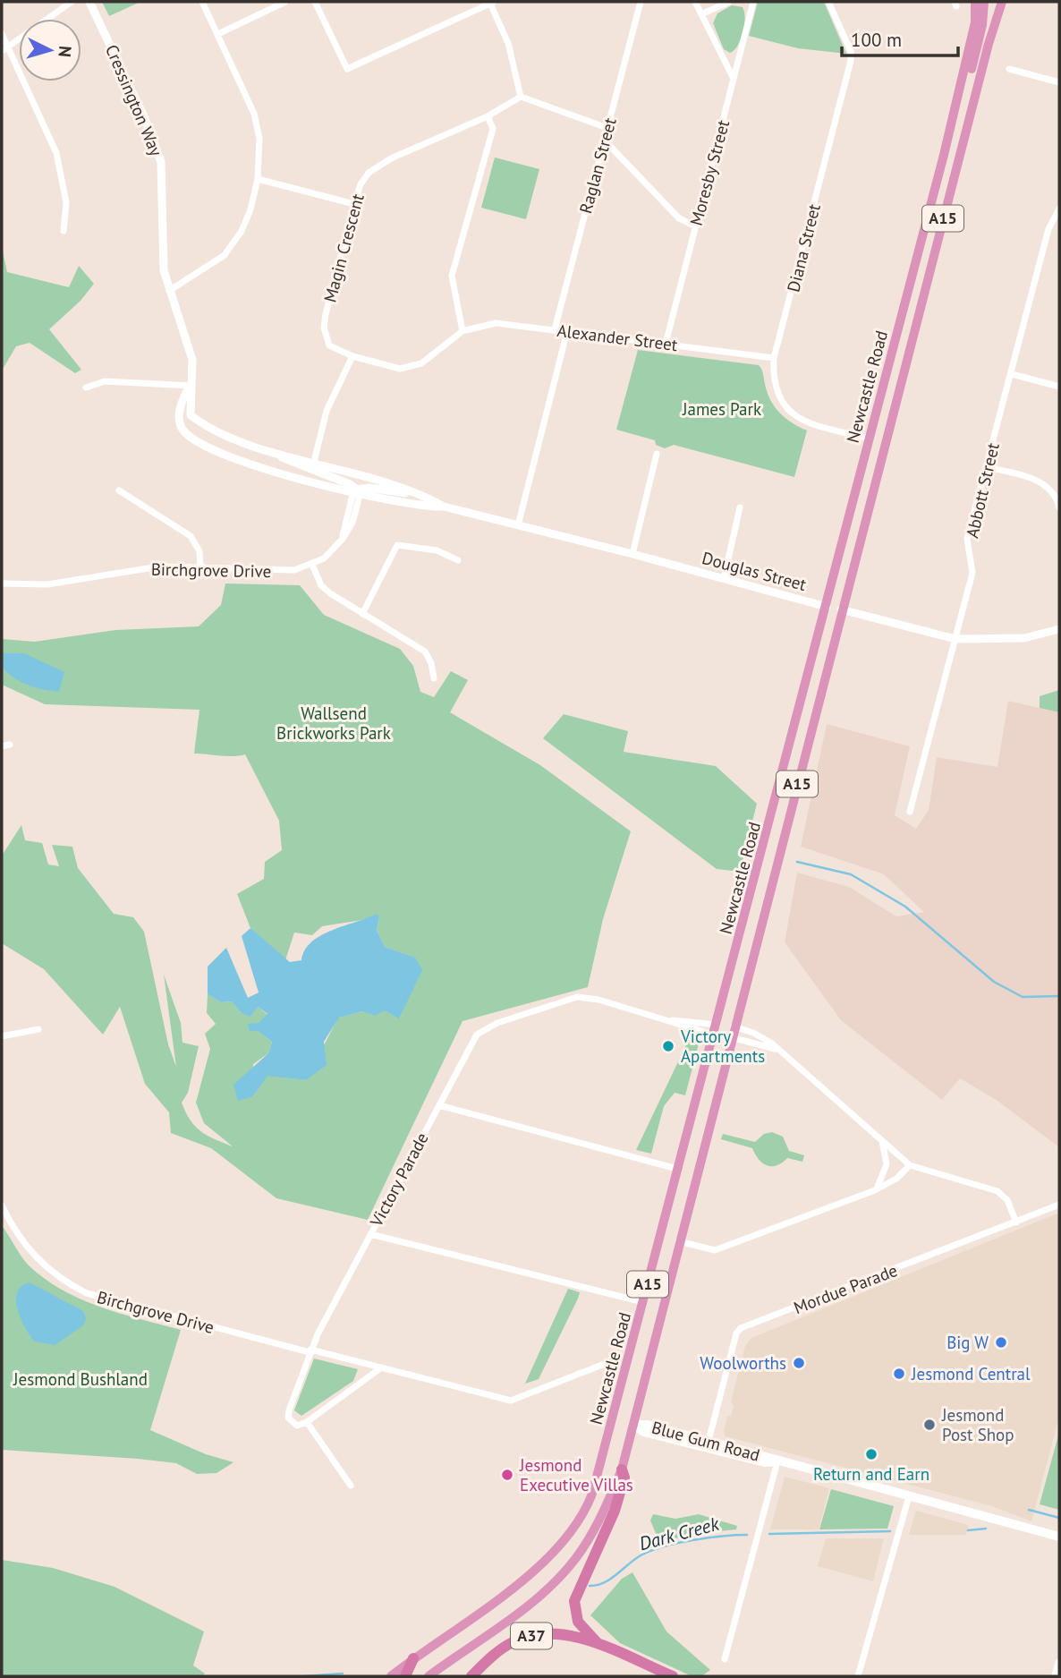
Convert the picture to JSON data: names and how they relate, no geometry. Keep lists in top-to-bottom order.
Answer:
{
  "streets": {
    "highway": [
      "A15",
      "Newcastle Road",
      "Douglas Street",
      "A37"
    ],
    "main road": ["Blue Gum Road"],
    "street": [
      "Cressington Way",
      "Raglan Street",
      "Moresby Street",
      "Magin Crescent",
      "Diana Street",
      "Alexander Street",
      "Abbott Street",
      "Birchgrove Drive",
      "Victory Parade",
      "Mordue Parade"
    ]
  },
  "crossings": [
    ["Cressington Way", "Douglas Street"],
    ["Raglan Street", "Alexander Street"],
    ["Moresby Street", "Alexander Street"],
    ["A15", "Newcastle Road"],
    ["Magin Crescent", "Alexander Street"],
    ["Diana Street", "Alexander Street"],
    ["Diana Street", "Newcastle Road"],
    ["Newcastle Road", "Douglas Street"],
    ["Newcastle Road", "Victory Parade"],
    ["Newcastle Road", "Blue Gum Road"],
    ["Abbott Street", "Douglas Street"],
    ["Birchgrove Drive", "Douglas Street"],
    ["Birchgrove Drive", "Victory Parade"],
    ["Mordue Parade", "Blue Gum Road"]
  ],
  "water": ["Dark Creek"],
  "parks": ["James Park", "Wallsend Brickworks Park", "Jesmond Bushland"],
  "places": [
    "Victory Apartments",
    "Big W",
    "Woolworths",
    "Jesmond Central",
    "Jesmond Post Shop",
    "Return and Earn",
    "Jesmond Executive Villas"
  ],
  "scale_bar": "100 m",
  "north": "right"
}
